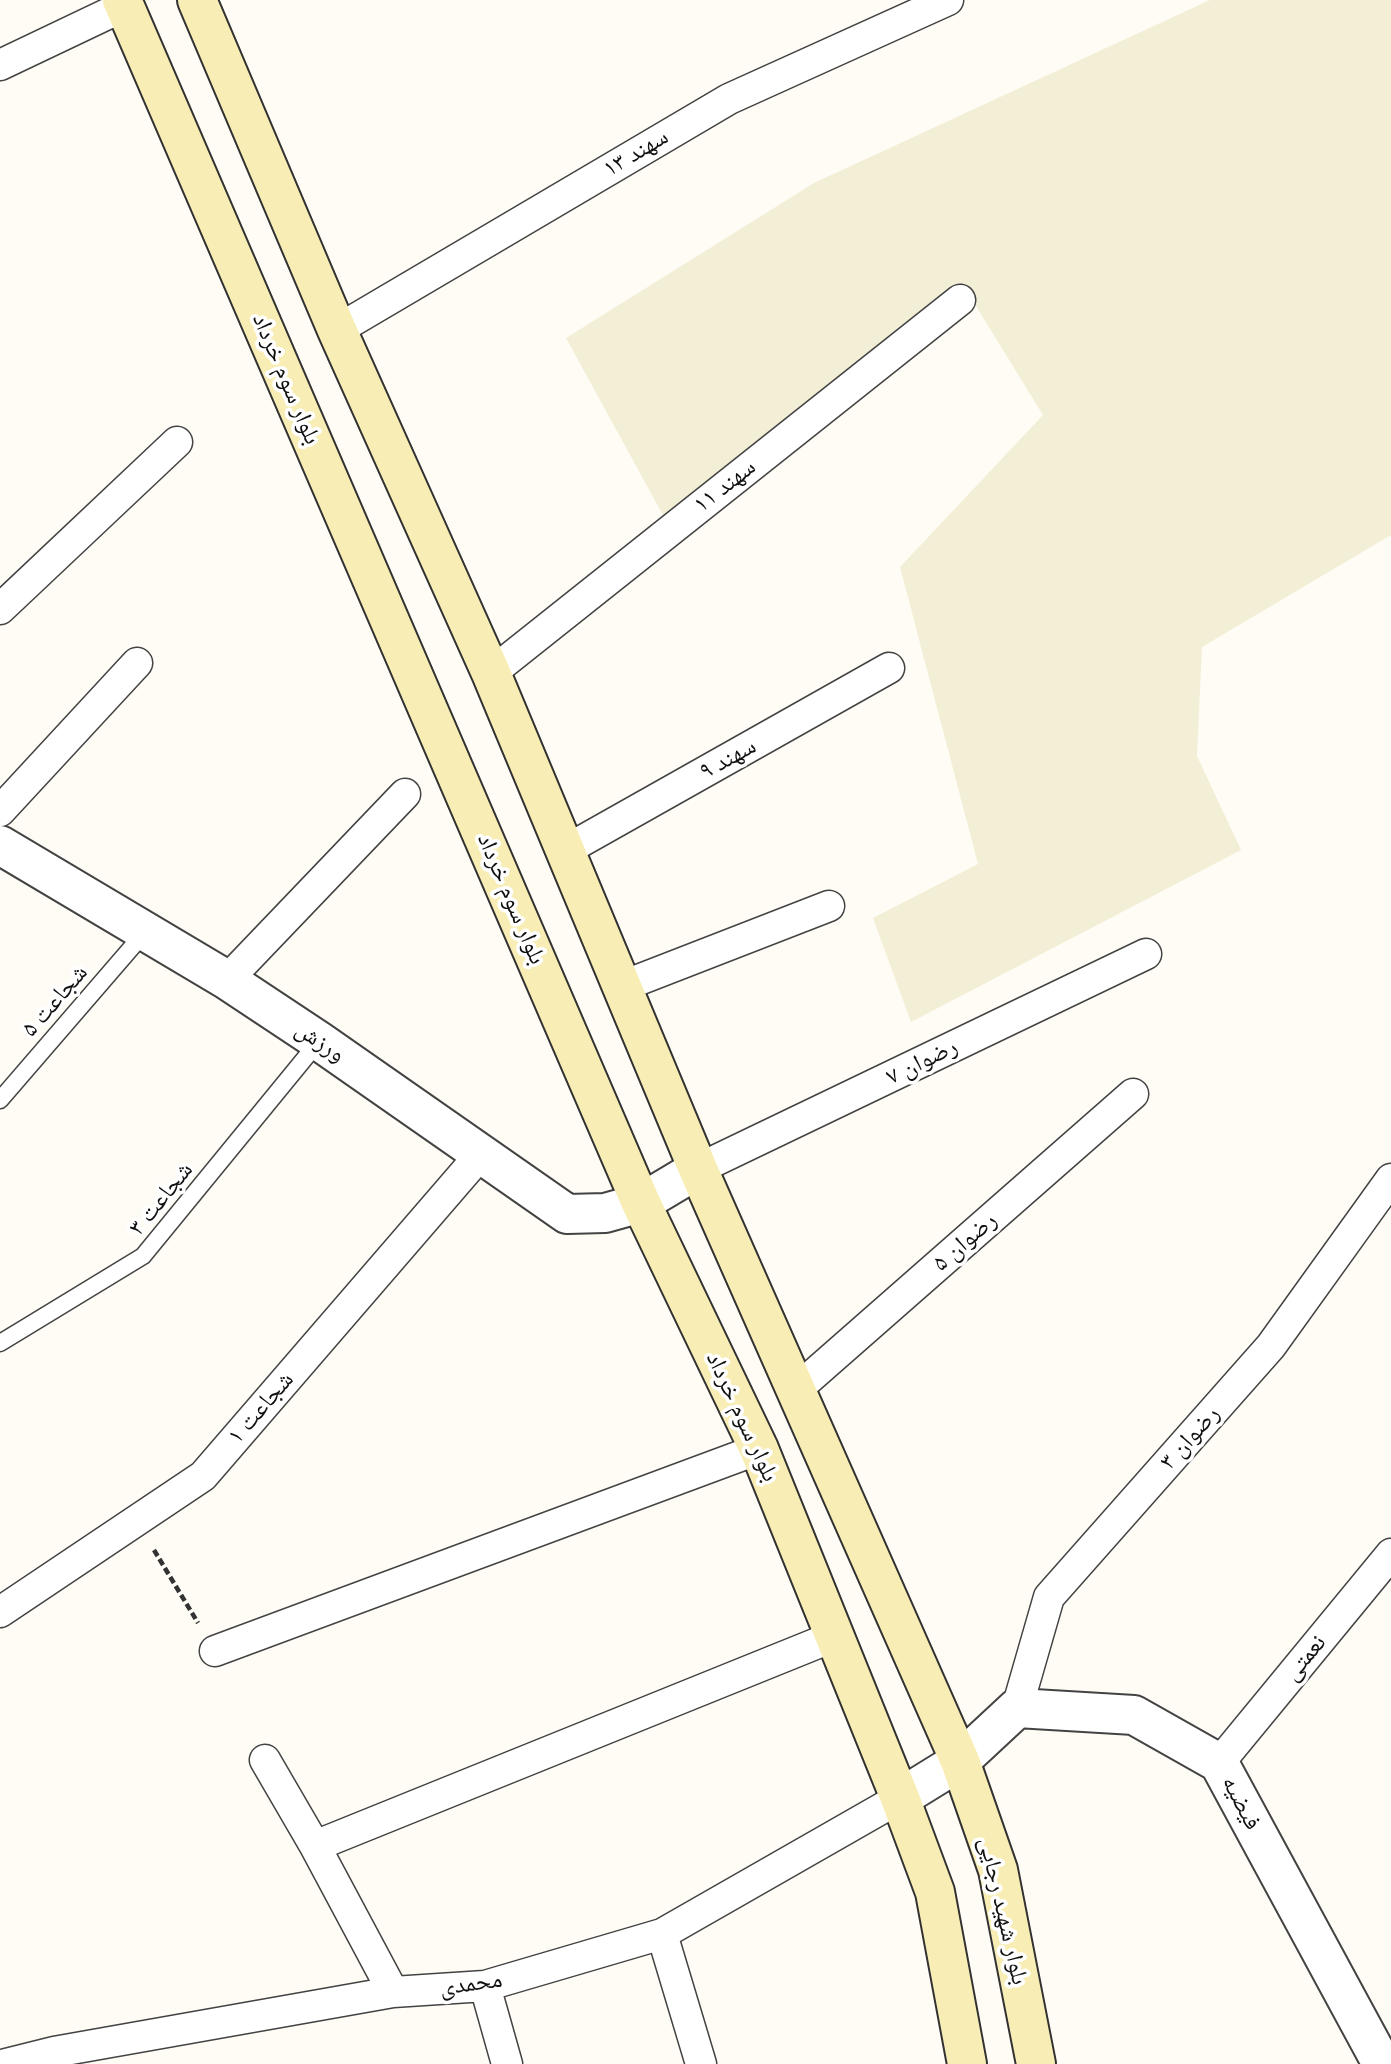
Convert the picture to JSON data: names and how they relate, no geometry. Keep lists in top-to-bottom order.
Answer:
{
  "streets": {
    "main road": ["بلوار سوم خرداد", "بلوار شهید رجایی"],
    "street": [
      "سهند ۱۳",
      "سهند ۱۱",
      "سهند ۹",
      "ورزش",
      "رضوان ۷",
      "رضوان ۵",
      "شجاعت ۱",
      "رضوان ۳",
      "نعمتی",
      "فیضیه",
      "محمدی"
    ],
    "lane": ["شجاعت ۵", "شجاعت ۳"]
  },
  "crossings": [
    ["بلوار سوم خرداد", "ورزش"],
    ["بلوار سوم خرداد", "محمدی"],
    ["شجاعت ۵", "ورزش"],
    ["ورزش", "رضوان ۷"],
    ["ورزش", "شجاعت ۳"],
    ["ورزش", "شجاعت ۱"],
    ["رضوان ۳", "فیضیه"],
    ["نعمتی", "فیضیه"]
  ]
}
